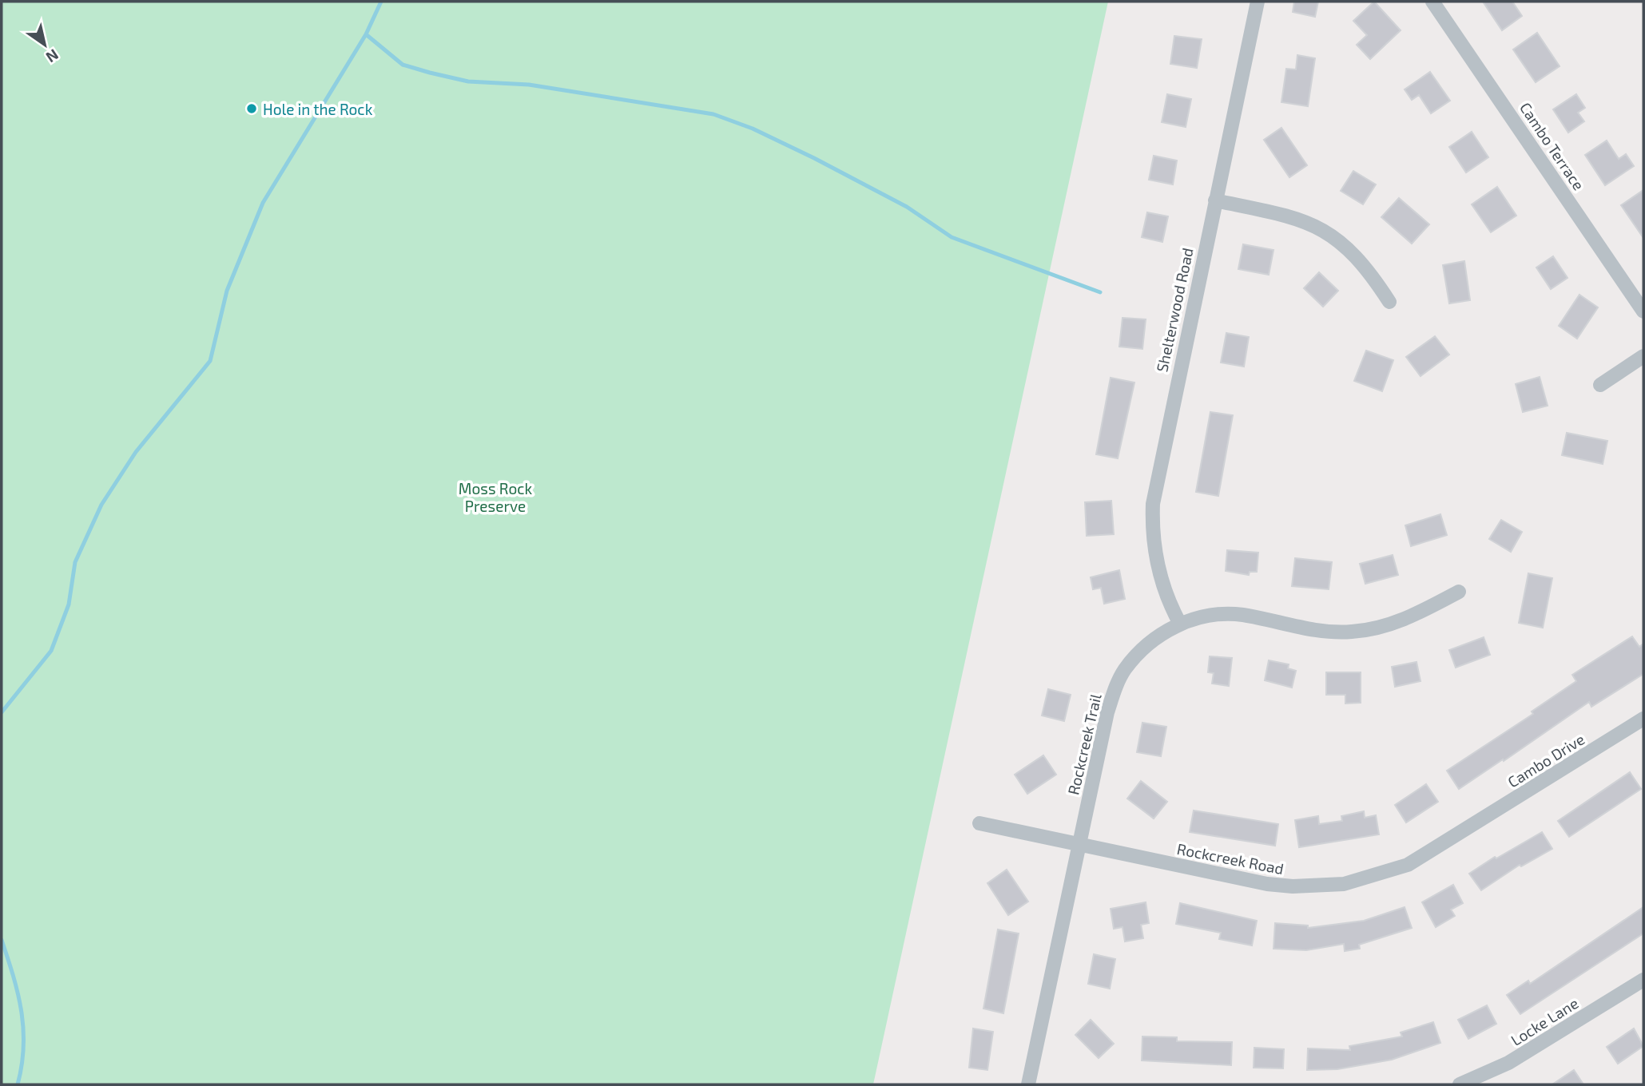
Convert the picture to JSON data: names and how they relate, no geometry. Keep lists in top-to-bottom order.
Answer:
{
  "streets": {
    "street": [
      "Cambo Terrace",
      "Shelterwood Road",
      "Rockcreek Trail",
      "Cambo Drive",
      "Rockcreek Road",
      "Locke Lane"
    ]
  },
  "crossings": [
    ["Shelterwood Road", "Rockcreek Trail"],
    ["Rockcreek Trail", "Rockcreek Road"],
    ["Cambo Drive", "Rockcreek Road"]
  ],
  "parks": ["Moss Rock Preserve"],
  "places": ["Hole in the Rock"],
  "north": "bottom right"
}
